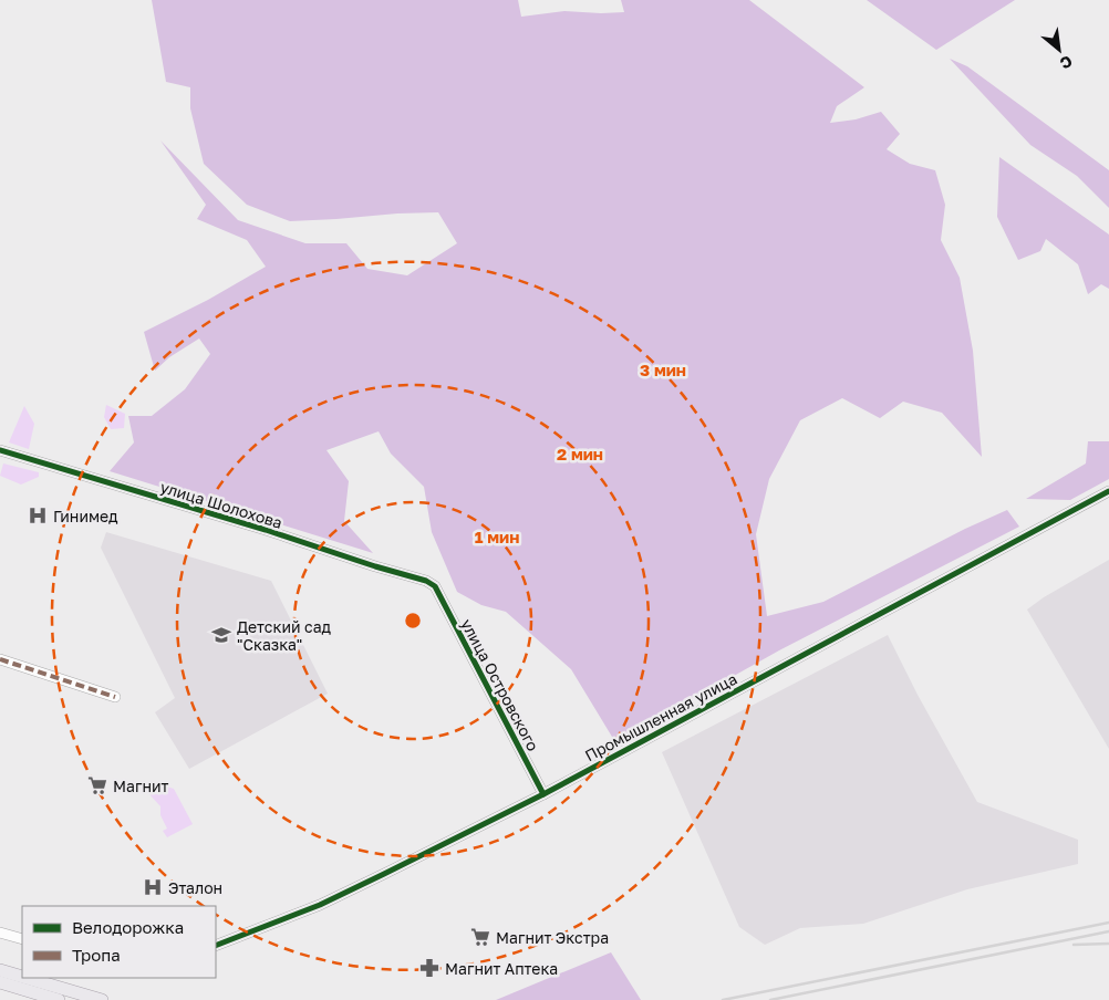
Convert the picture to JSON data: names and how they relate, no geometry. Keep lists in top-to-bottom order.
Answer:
{
  "streets": {
    "street": ["улица Шолохова", "улица Островского", "Промышленная улица"]
  },
  "crossings": [
    ["улица Шолохова", "улица Островского"],
    ["улица Островского", "Промышленная улица"]
  ],
  "places": {
    "hospital": ["Гинимед", "Эталон"],
    "school or university": ["Детский сад \"Сказка\""],
    "supermarket": ["Магнит", "Магнит Экстра"],
    "pharmacy": ["Магнит Аптека"]
  },
  "legend": ["Велодорожка", "Тропа"],
  "north": "bottom right",
  "rings": ["3 мин", "2 мин", "1 мин"]
}
